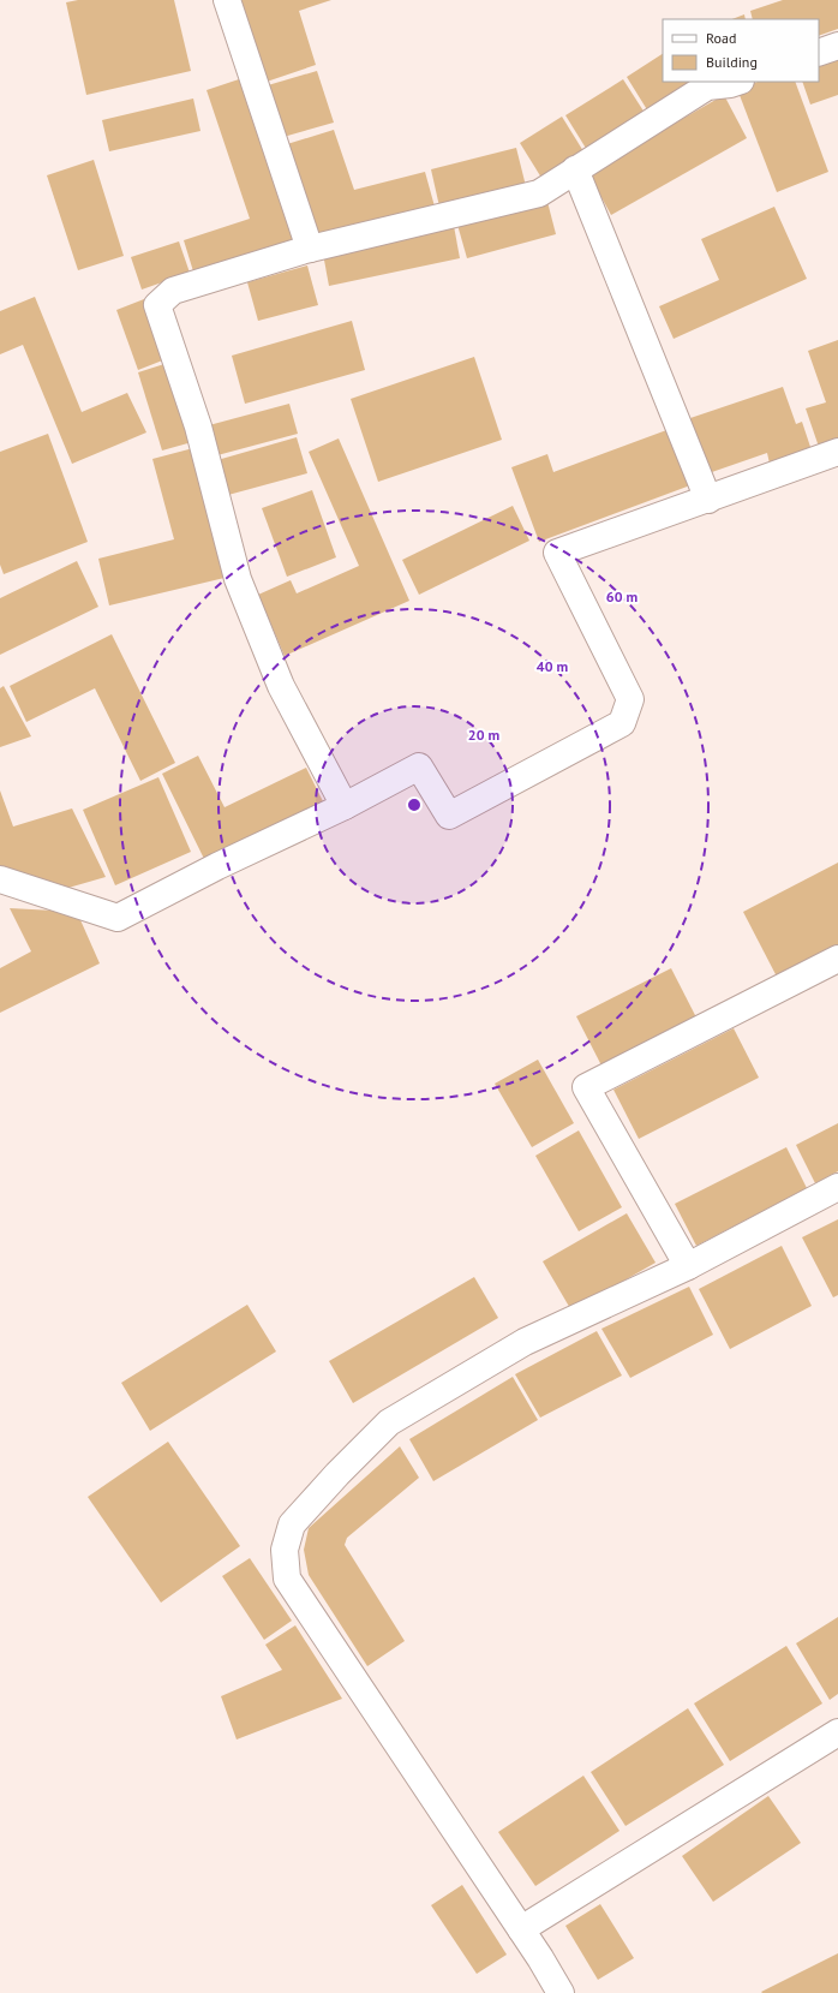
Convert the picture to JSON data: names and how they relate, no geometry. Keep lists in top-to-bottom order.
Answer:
{
  "legend": ["Road", "Building"],
  "rings": ["60 m", "40 m", "20 m"]
}
